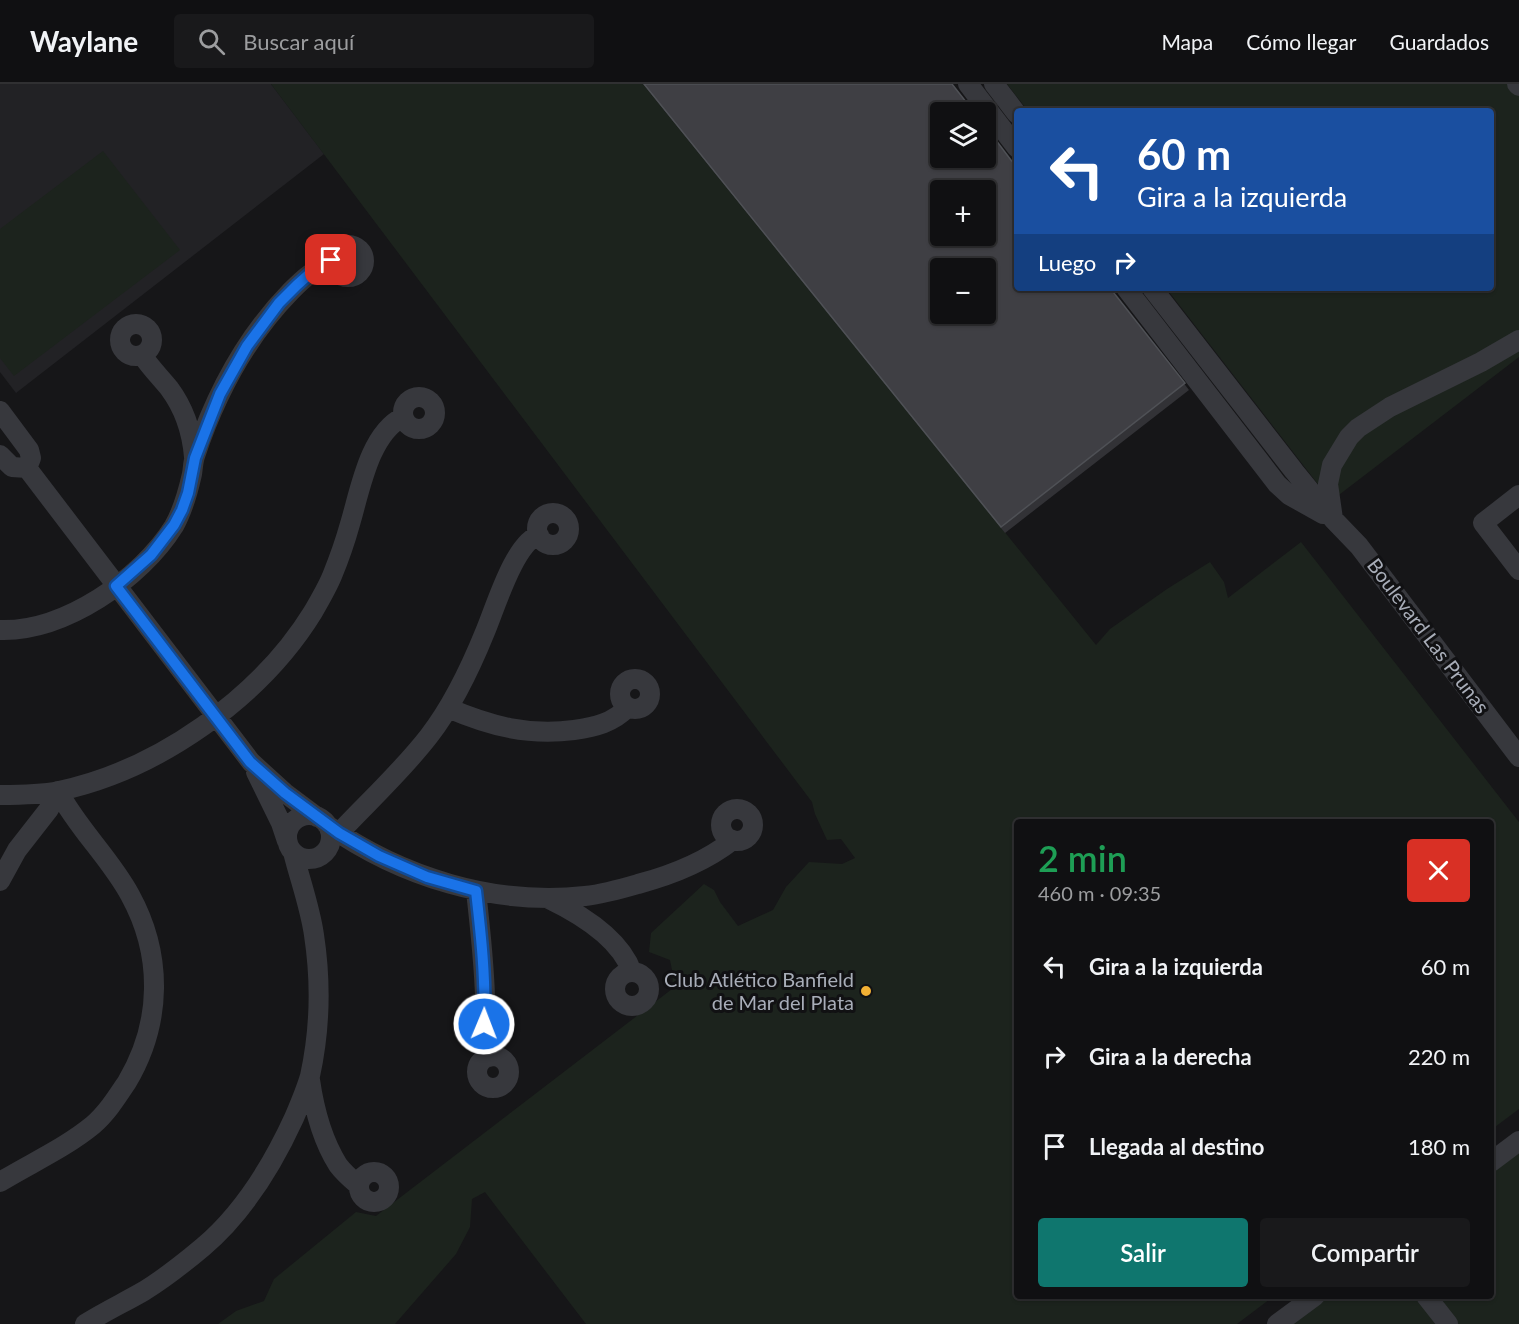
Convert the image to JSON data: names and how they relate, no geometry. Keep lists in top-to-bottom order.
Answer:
{
  "streets": {
    "street": ["Boulevard Las Prunas"]
  },
  "places": ["Club Atlético Banfield de Mar del Plata"],
  "page": {
    "header": "Waylane",
    "search": "Buscar aquí",
    "nav": ["Mapa", "Cómo llegar", "Guardados"],
    "map_buttons": ["+", "−"],
    "turn": ["60 m", "Gira a la izquierda"],
    "then": "Luego",
    "heading": ["2 min", "460 m · 09:35"],
    "list": [
      {
        "name": "Gira a la izquierda",
        "value": "60 m"
      },
      {
        "name": "Gira a la derecha",
        "value": "220 m"
      },
      {
        "name": "Llegada al destino",
        "value": "180 m"
      }
    ],
    "buttons": ["Salir", "Compartir"]
  }
}
